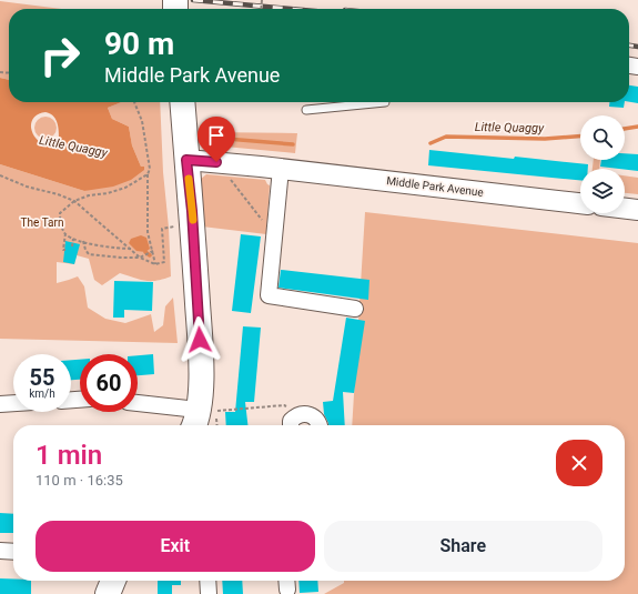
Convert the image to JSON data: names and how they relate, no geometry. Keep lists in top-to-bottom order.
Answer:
{
  "streets": {
    "street": ["Middle Park Avenue"]
  },
  "water": ["Little Quaggy"],
  "parks": ["The Tarn"],
  "page": {
    "turn": ["90 m", "Middle Park Avenue"],
    "speed": "55 km/h",
    "limit": "60",
    "heading": ["1 min", "110 m · 16:35"],
    "buttons": ["Exit", "Share"]
  }
}
